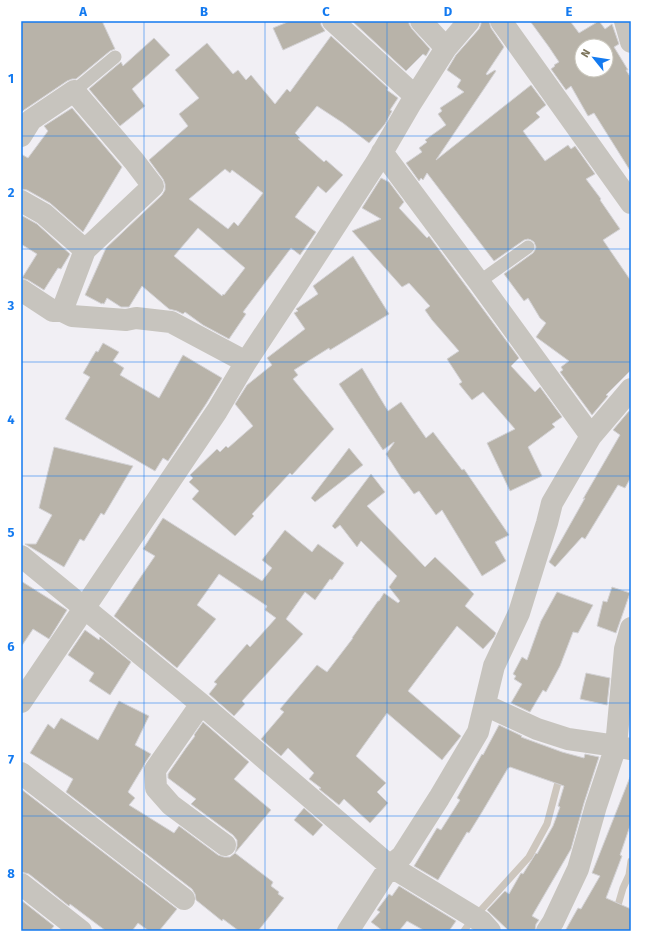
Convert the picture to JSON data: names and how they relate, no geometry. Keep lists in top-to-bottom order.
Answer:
{
  "north": "top left",
  "grid": {
    "columns": [
      "A",
      "B",
      "C",
      "D",
      "E"
    ],
    "rows": [
      "1",
      "2",
      "3",
      "4",
      "5",
      "6",
      "7",
      "8"
    ]
  }
}
